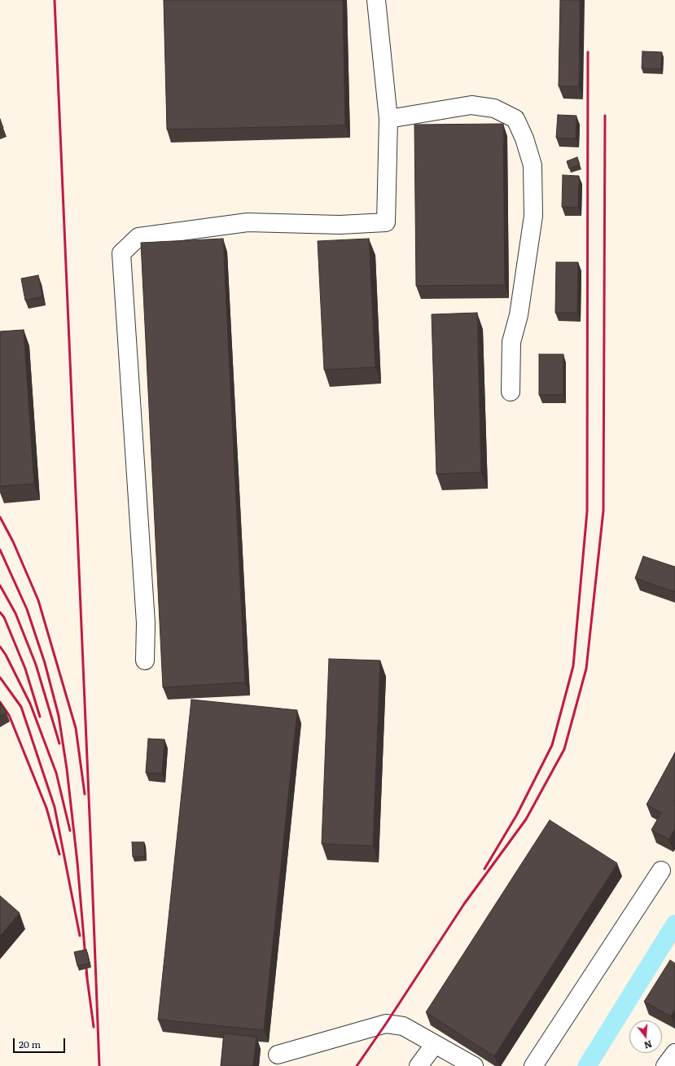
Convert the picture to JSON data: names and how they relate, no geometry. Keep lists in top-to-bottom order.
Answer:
{
  "scale_bar": "20 m",
  "north": "bottom"
}
